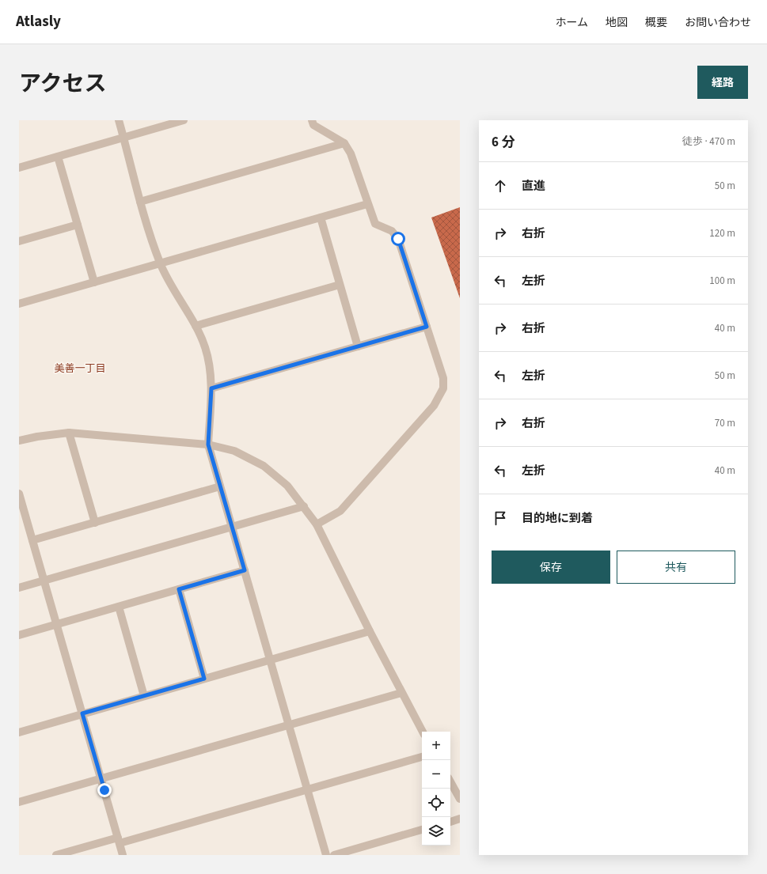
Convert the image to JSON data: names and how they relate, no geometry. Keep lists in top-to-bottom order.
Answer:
{
  "districts": ["美善一丁目"],
  "page": {
    "header": "Atlasly",
    "nav": [
      "ホーム",
      "地図",
      "概要",
      "お問い合わせ"
    ],
    "title": "アクセス",
    "buttons": [
      "経路",
      ["保存", "共有"]
    ],
    "heading": ["6 分", "徒歩 · 470 m"],
    "list": [
      ["直進", "50 m"],
      ["右折", "120 m"],
      ["左折", "100 m"],
      ["右折", "40 m"],
      ["左折", "50 m"],
      ["右折", "70 m"],
      ["左折", "40 m"],
      "目的地に到着"
    ],
    "map_buttons": ["+", "−"]
  }
}
